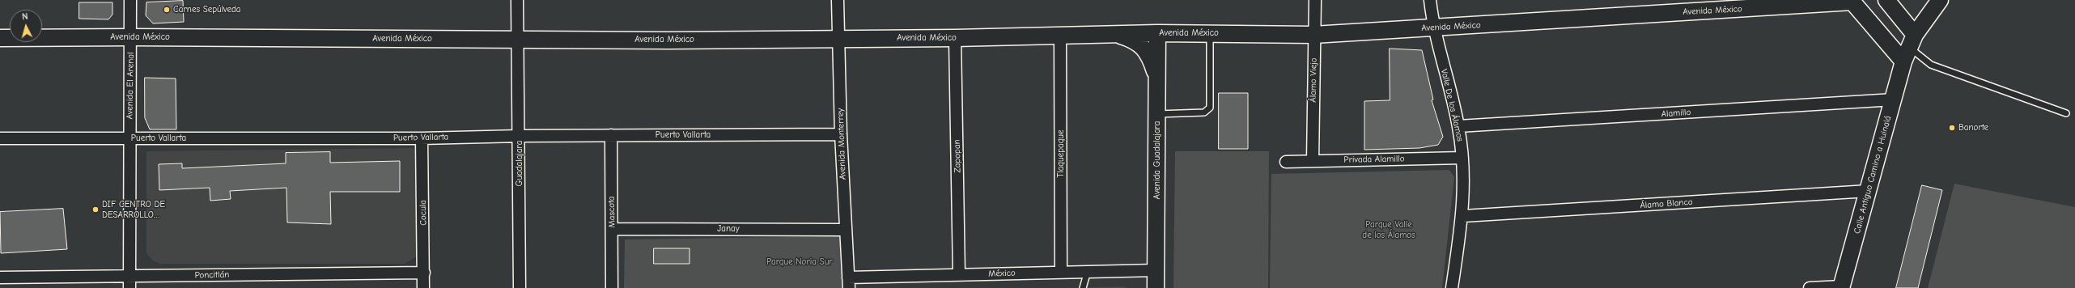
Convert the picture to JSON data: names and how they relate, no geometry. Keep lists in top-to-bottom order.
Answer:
{
  "streets": {
    "main road": ["Avenida México", "Avenida Guadalajara", "Calle Antiguo Camino a Huinalá"],
    "street": [
      "Álamo Viejo",
      "Avenida El Arenal",
      "Valle De los Álamos",
      "Alamillo",
      "Puerto Vallarta",
      "Avenida Monterrey",
      "Tlaquepaque",
      "Zapopan",
      "Privada Alamillo",
      "Guadalajara",
      "Álamo Blanco",
      "Mascota",
      "Cocula",
      "Janay",
      "México",
      "Poncitlán"
    ]
  },
  "crossings": [
    ["Avenida México", "Álamo Viejo"],
    ["Avenida México", "Avenida El Arenal"],
    ["Avenida México", "Valle De los Álamos"],
    ["Avenida México", "Avenida Monterrey"],
    ["Avenida México", "Tlaquepaque"],
    ["Avenida México", "Zapopan"],
    ["Avenida México", "Avenida Guadalajara"],
    ["Avenida México", "Guadalajara"],
    ["Álamo Viejo", "Privada Alamillo"],
    ["Avenida El Arenal", "Puerto Vallarta"],
    ["Avenida El Arenal", "Poncitlán"],
    ["Valle De los Álamos", "Alamillo"],
    ["Valle De los Álamos", "Privada Alamillo"],
    ["Valle De los Álamos", "Álamo Blanco"],
    ["Alamillo", "Calle Antiguo Camino a Huinalá"],
    ["Puerto Vallarta", "Avenida Monterrey"],
    ["Puerto Vallarta", "Guadalajara"],
    ["Puerto Vallarta", "Mascota"],
    ["Puerto Vallarta", "Cocula"],
    ["Avenida Monterrey", "Janay"],
    ["Avenida Monterrey", "México"],
    ["Tlaquepaque", "México"],
    ["Zapopan", "México"],
    ["Avenida Guadalajara", "México"],
    ["Calle Antiguo Camino a Huinalá", "Álamo Blanco"],
    ["Mascota", "Janay"],
    ["Cocula", "Poncitlán"]
  ],
  "parks": ["Parque Valle de los Álamos", "Parque Noria Sur"],
  "places": ["Carnes Sepúlveda", "Banorte", "DIF CENTRO DE DESARROLLO…"],
  "north": "top"
}
